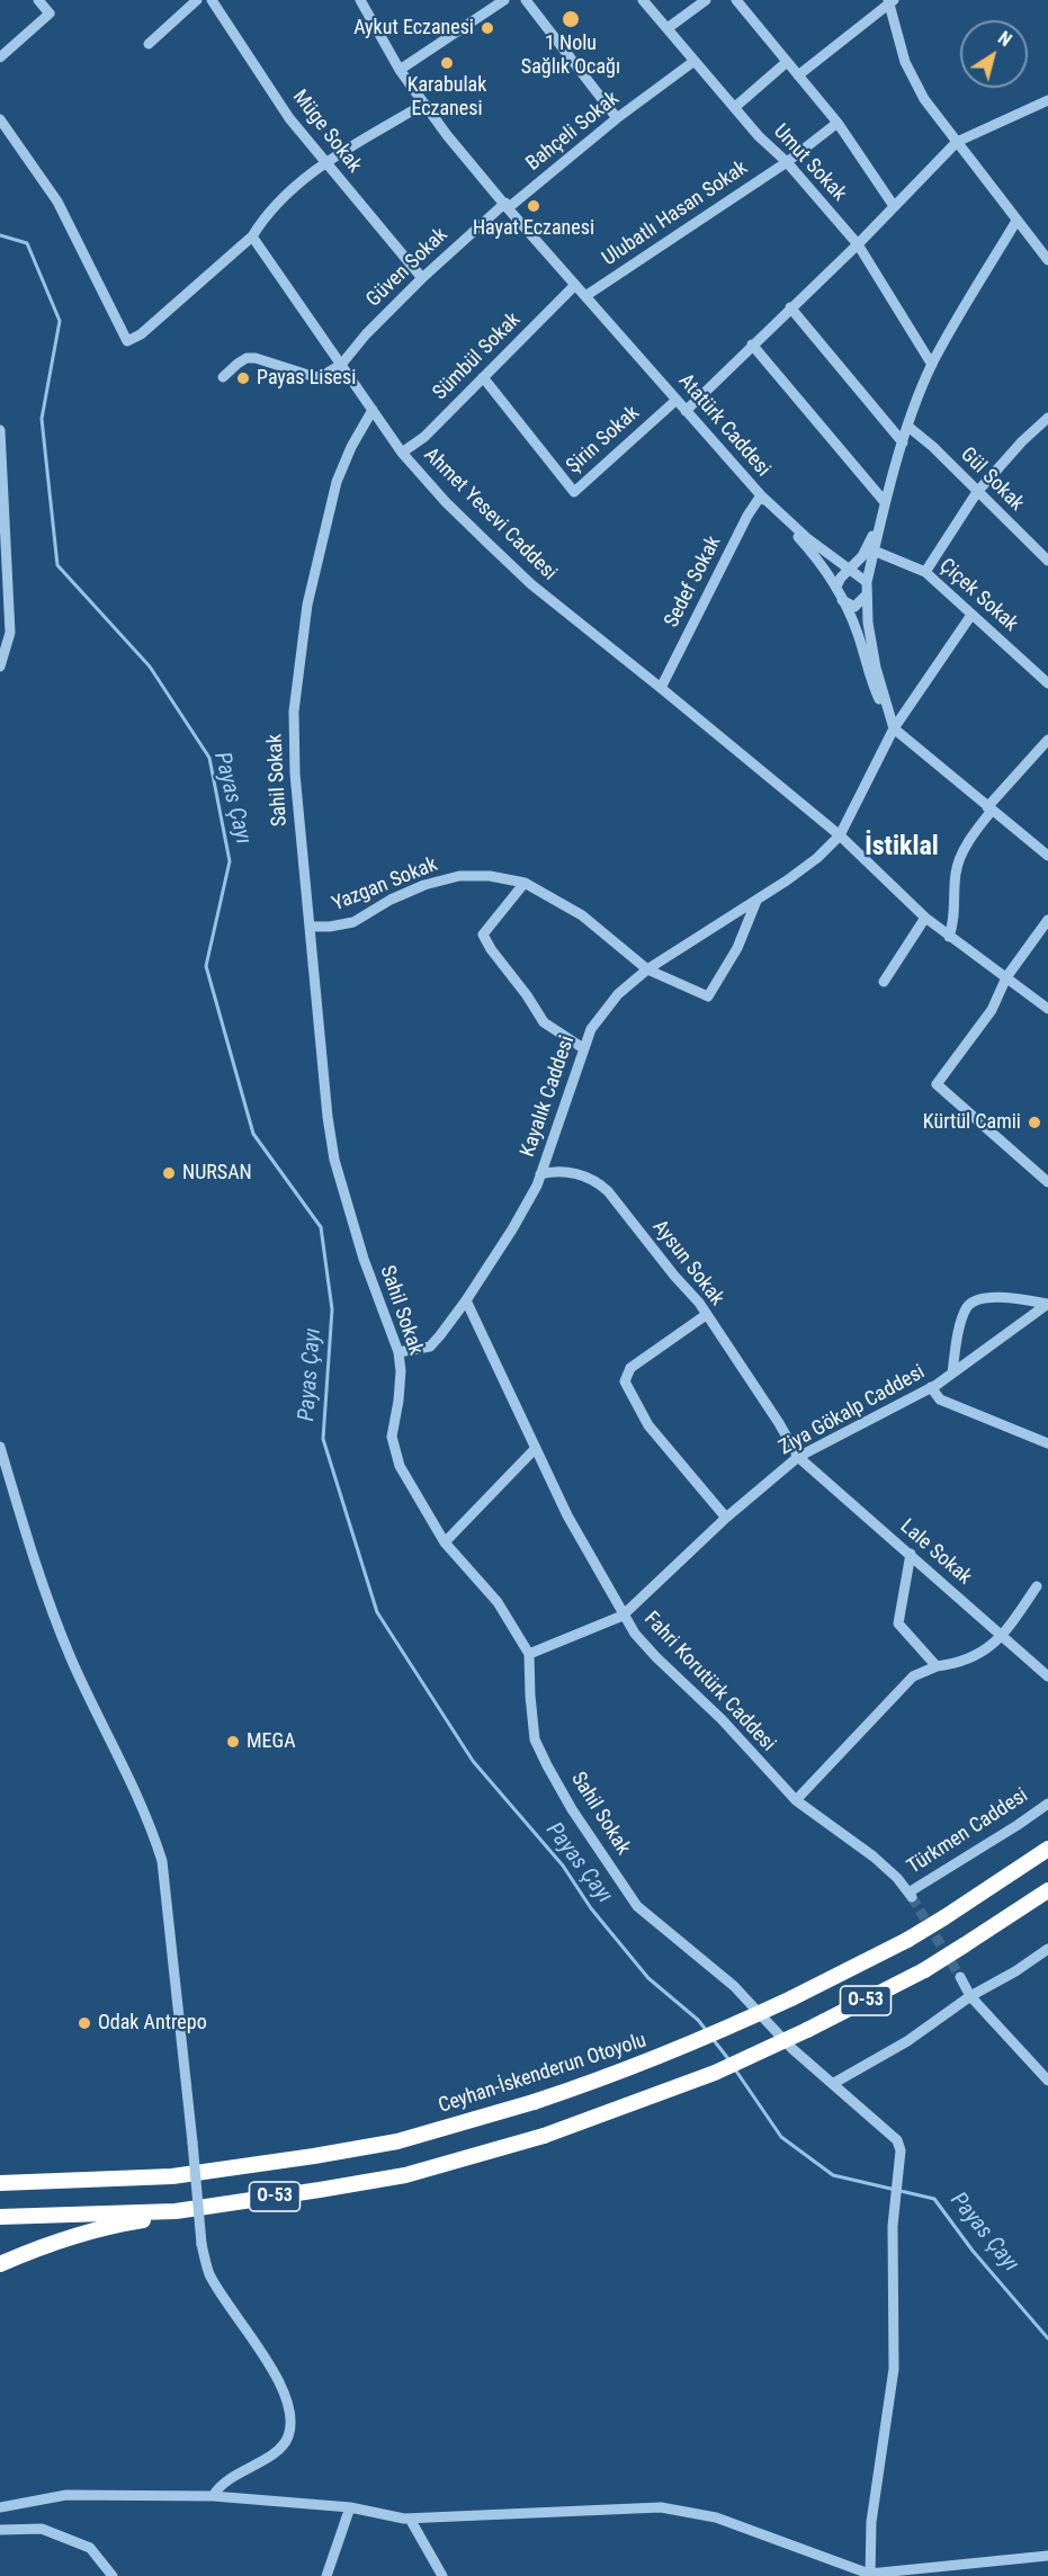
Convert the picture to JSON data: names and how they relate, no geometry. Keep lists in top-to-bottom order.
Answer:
{
  "streets": {
    "highway": ["O-53", "Ceyhan-İskenderun Otoyolu"],
    "street": [
      "Müge Sokak",
      "Bahçeli Sokak",
      "Umut Sokak",
      "Ulubatlı Hasan Sokak",
      "Güven Sokak",
      "Sümbül Sokak",
      "Atatürk Caddesi",
      "Şirin Sokak",
      "Gül Sokak",
      "Ahmet Yesevi Caddesi",
      "Sedef Sokak",
      "Çiçek Sokak",
      "Sahil Sokak",
      "Yazgan Sokak",
      "Kayalık Caddesi",
      "Aysun Sokak",
      "Ziya Gökalp Caddesi",
      "Lale Sokak",
      "Fahri Korutürk Caddesi",
      "Türkmen Caddesi"
    ]
  },
  "crossings": [
    ["Müge Sokak", "Güven Sokak"],
    ["Bahçeli Sokak", "Umut Sokak"],
    ["Bahçeli Sokak", "Güven Sokak"],
    ["Bahçeli Sokak", "Atatürk Caddesi"],
    ["Umut Sokak", "Ulubatlı Hasan Sokak"],
    ["Ulubatlı Hasan Sokak", "Atatürk Caddesi"],
    ["Güven Sokak", "Atatürk Caddesi"],
    ["Güven Sokak", "Ahmet Yesevi Caddesi"],
    ["Sümbül Sokak", "Atatürk Caddesi"],
    ["Sümbül Sokak", "Şirin Sokak"],
    ["Sümbül Sokak", "Ahmet Yesevi Caddesi"],
    ["Atatürk Caddesi", "Şirin Sokak"],
    ["Atatürk Caddesi", "Sedef Sokak"],
    ["Ahmet Yesevi Caddesi", "Sedef Sokak"],
    ["Ahmet Yesevi Caddesi", "Sahil Sokak"],
    ["Ahmet Yesevi Caddesi", "Kayalık Caddesi"],
    ["Çiçek Sokak", "Kayalık Caddesi"],
    ["Sahil Sokak", "Yazgan Sokak"],
    ["Sahil Sokak", "Kayalık Caddesi"],
    ["Yazgan Sokak", "Kayalık Caddesi"],
    ["Kayalık Caddesi", "Aysun Sokak"],
    ["Kayalık Caddesi", "Fahri Korutürk Caddesi"],
    ["Aysun Sokak", "Ziya Gökalp Caddesi"],
    ["Aysun Sokak", "Lale Sokak"],
    ["Ziya Gökalp Caddesi", "Lale Sokak"],
    ["Ziya Gökalp Caddesi", "Fahri Korutürk Caddesi"],
    ["Fahri Korutürk Caddesi", "Türkmen Caddesi"]
  ],
  "districts": ["İstiklal"],
  "water": ["Payas Çayı"],
  "places": [
    "1 Nolu Sağlık Ocağı",
    "Aykut Eczanesi",
    "Karabulak Eczanesi",
    "Hayat Eczanesi",
    "Payas Lisesi",
    "Kürtül Camii",
    "NURSAN",
    "MEGA",
    "Odak Antrepo"
  ],
  "north": "top right"
}
